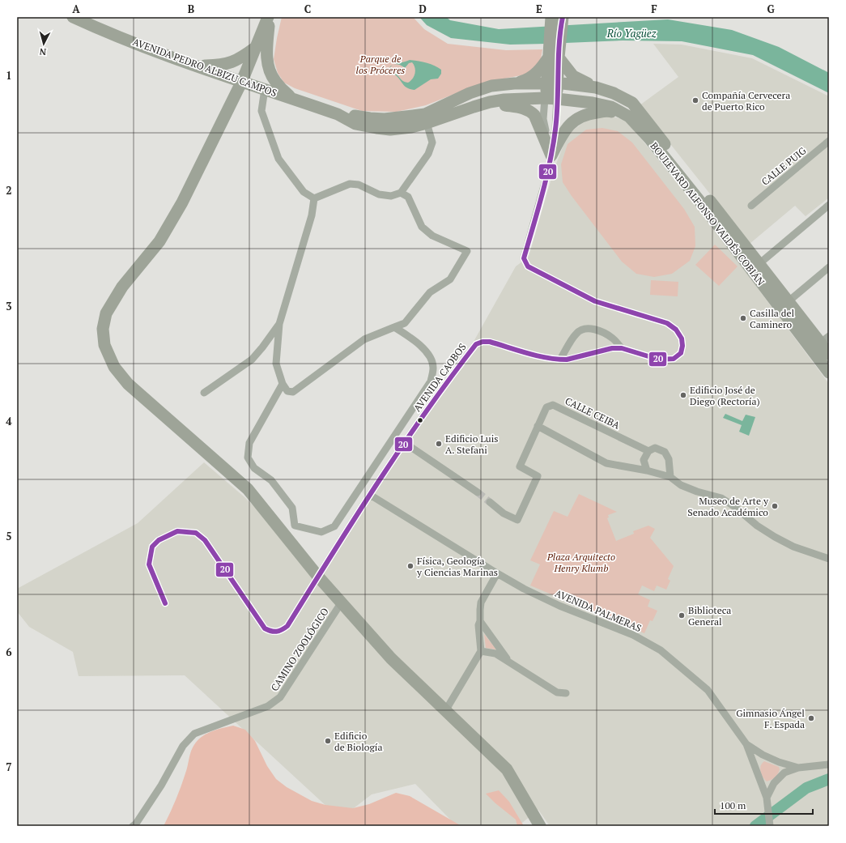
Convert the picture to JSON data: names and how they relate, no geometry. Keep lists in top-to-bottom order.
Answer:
{
  "streets": {
    "main road": ["AVENIDA PEDRO ALBIZU CAMPOS", "BOULEVARD ALFONSO VALDÉS COBIÁN"],
    "street": [
      "CALLE PUIG",
      "AVENIDA CAOBOS",
      "CALLE CEIBA",
      "AVENIDA PALMERAS",
      "CAMINO ZOOLÓGICO"
    ]
  },
  "crossings": [
    ["AVENIDA PEDRO ALBIZU CAMPOS", "BOULEVARD ALFONSO VALDÉS COBIÁN"],
    ["AVENIDA PEDRO ALBIZU CAMPOS", "AVENIDA CAOBOS"],
    ["BOULEVARD ALFONSO VALDÉS COBIÁN", "AVENIDA CAOBOS"],
    ["AVENIDA CAOBOS", "AVENIDA PALMERAS"]
  ],
  "water": ["Río Yagüez"],
  "parks": ["Parque de los Próceres", "Plaza Arquitecto Henry Klumb"],
  "places": [
    "Compañía Cervecera de Puerto Rico",
    "Casilla del Caminero",
    "Edificio José de Diego (Rectoría)",
    "Edificio Luis A. Stefani",
    "Museo de Arte y Senado Académico",
    "Física, Geología y Ciencias Marinas",
    "Biblioteca General",
    "Gimnasio Ángel F. Espada",
    "Edificio de Biología"
  ],
  "lines": ["transit line 20"],
  "scale_bar": "100 m",
  "north": "bottom",
  "grid": {
    "columns": [
      "A",
      "B",
      "C",
      "D",
      "E",
      "F",
      "G"
    ],
    "rows": [
      "1",
      "2",
      "3",
      "4",
      "5",
      "6",
      "7"
    ]
  }
}
